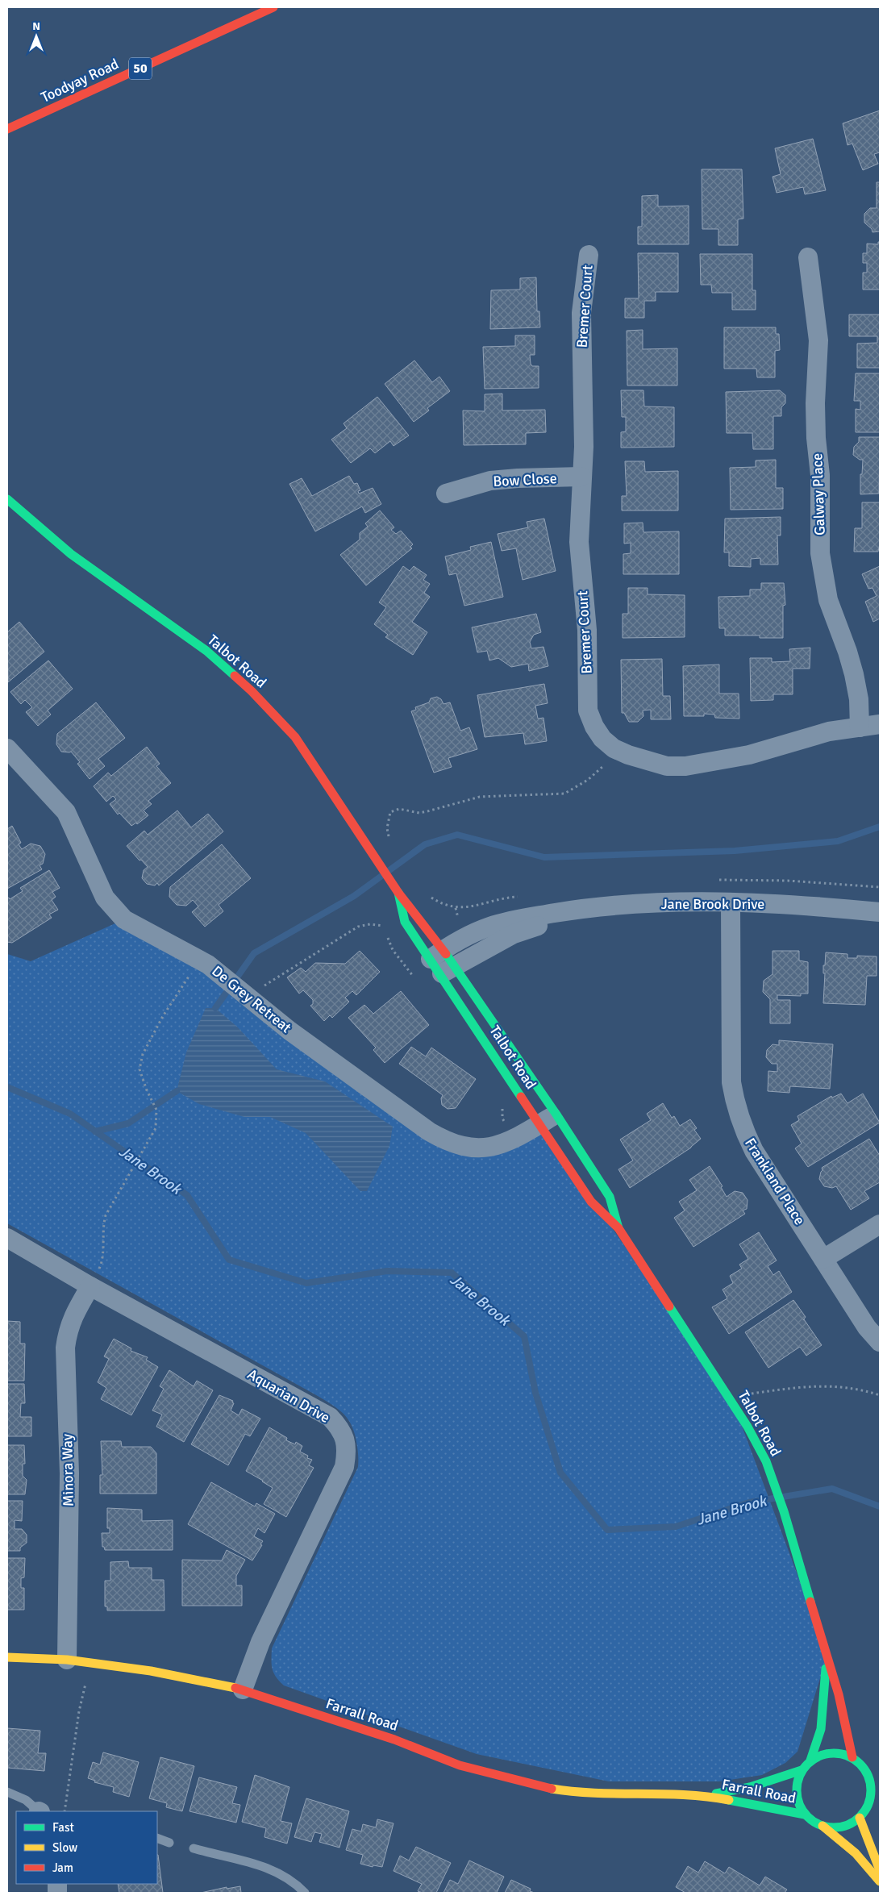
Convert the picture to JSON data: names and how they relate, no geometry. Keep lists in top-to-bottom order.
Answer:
{
  "streets": {
    "main road": [
      "50",
      "Toodyay Road",
      "Talbot Road",
      "Farrall Road"
    ],
    "street": [
      "Bremer Court",
      "Bow Close",
      "Galway Place",
      "Jane Brook Drive",
      "De Grey Retreat",
      "Frankland Place",
      "Aquarian Drive",
      "Minora Way"
    ]
  },
  "crossings": [
    ["Bremer Court", "Bow Close"],
    ["Bremer Court", "Galway Place"],
    ["Talbot Road", "Jane Brook Drive"],
    ["Talbot Road", "De Grey Retreat"],
    ["Talbot Road", "Farrall Road"],
    ["Jane Brook Drive", "Frankland Place"],
    ["Aquarian Drive", "Minora Way"],
    ["Aquarian Drive", "Farrall Road"],
    ["Minora Way", "Farrall Road"]
  ],
  "water": ["Jane Brook"],
  "legend": ["Fast", "Slow", "Jam"],
  "north": "top"
}
